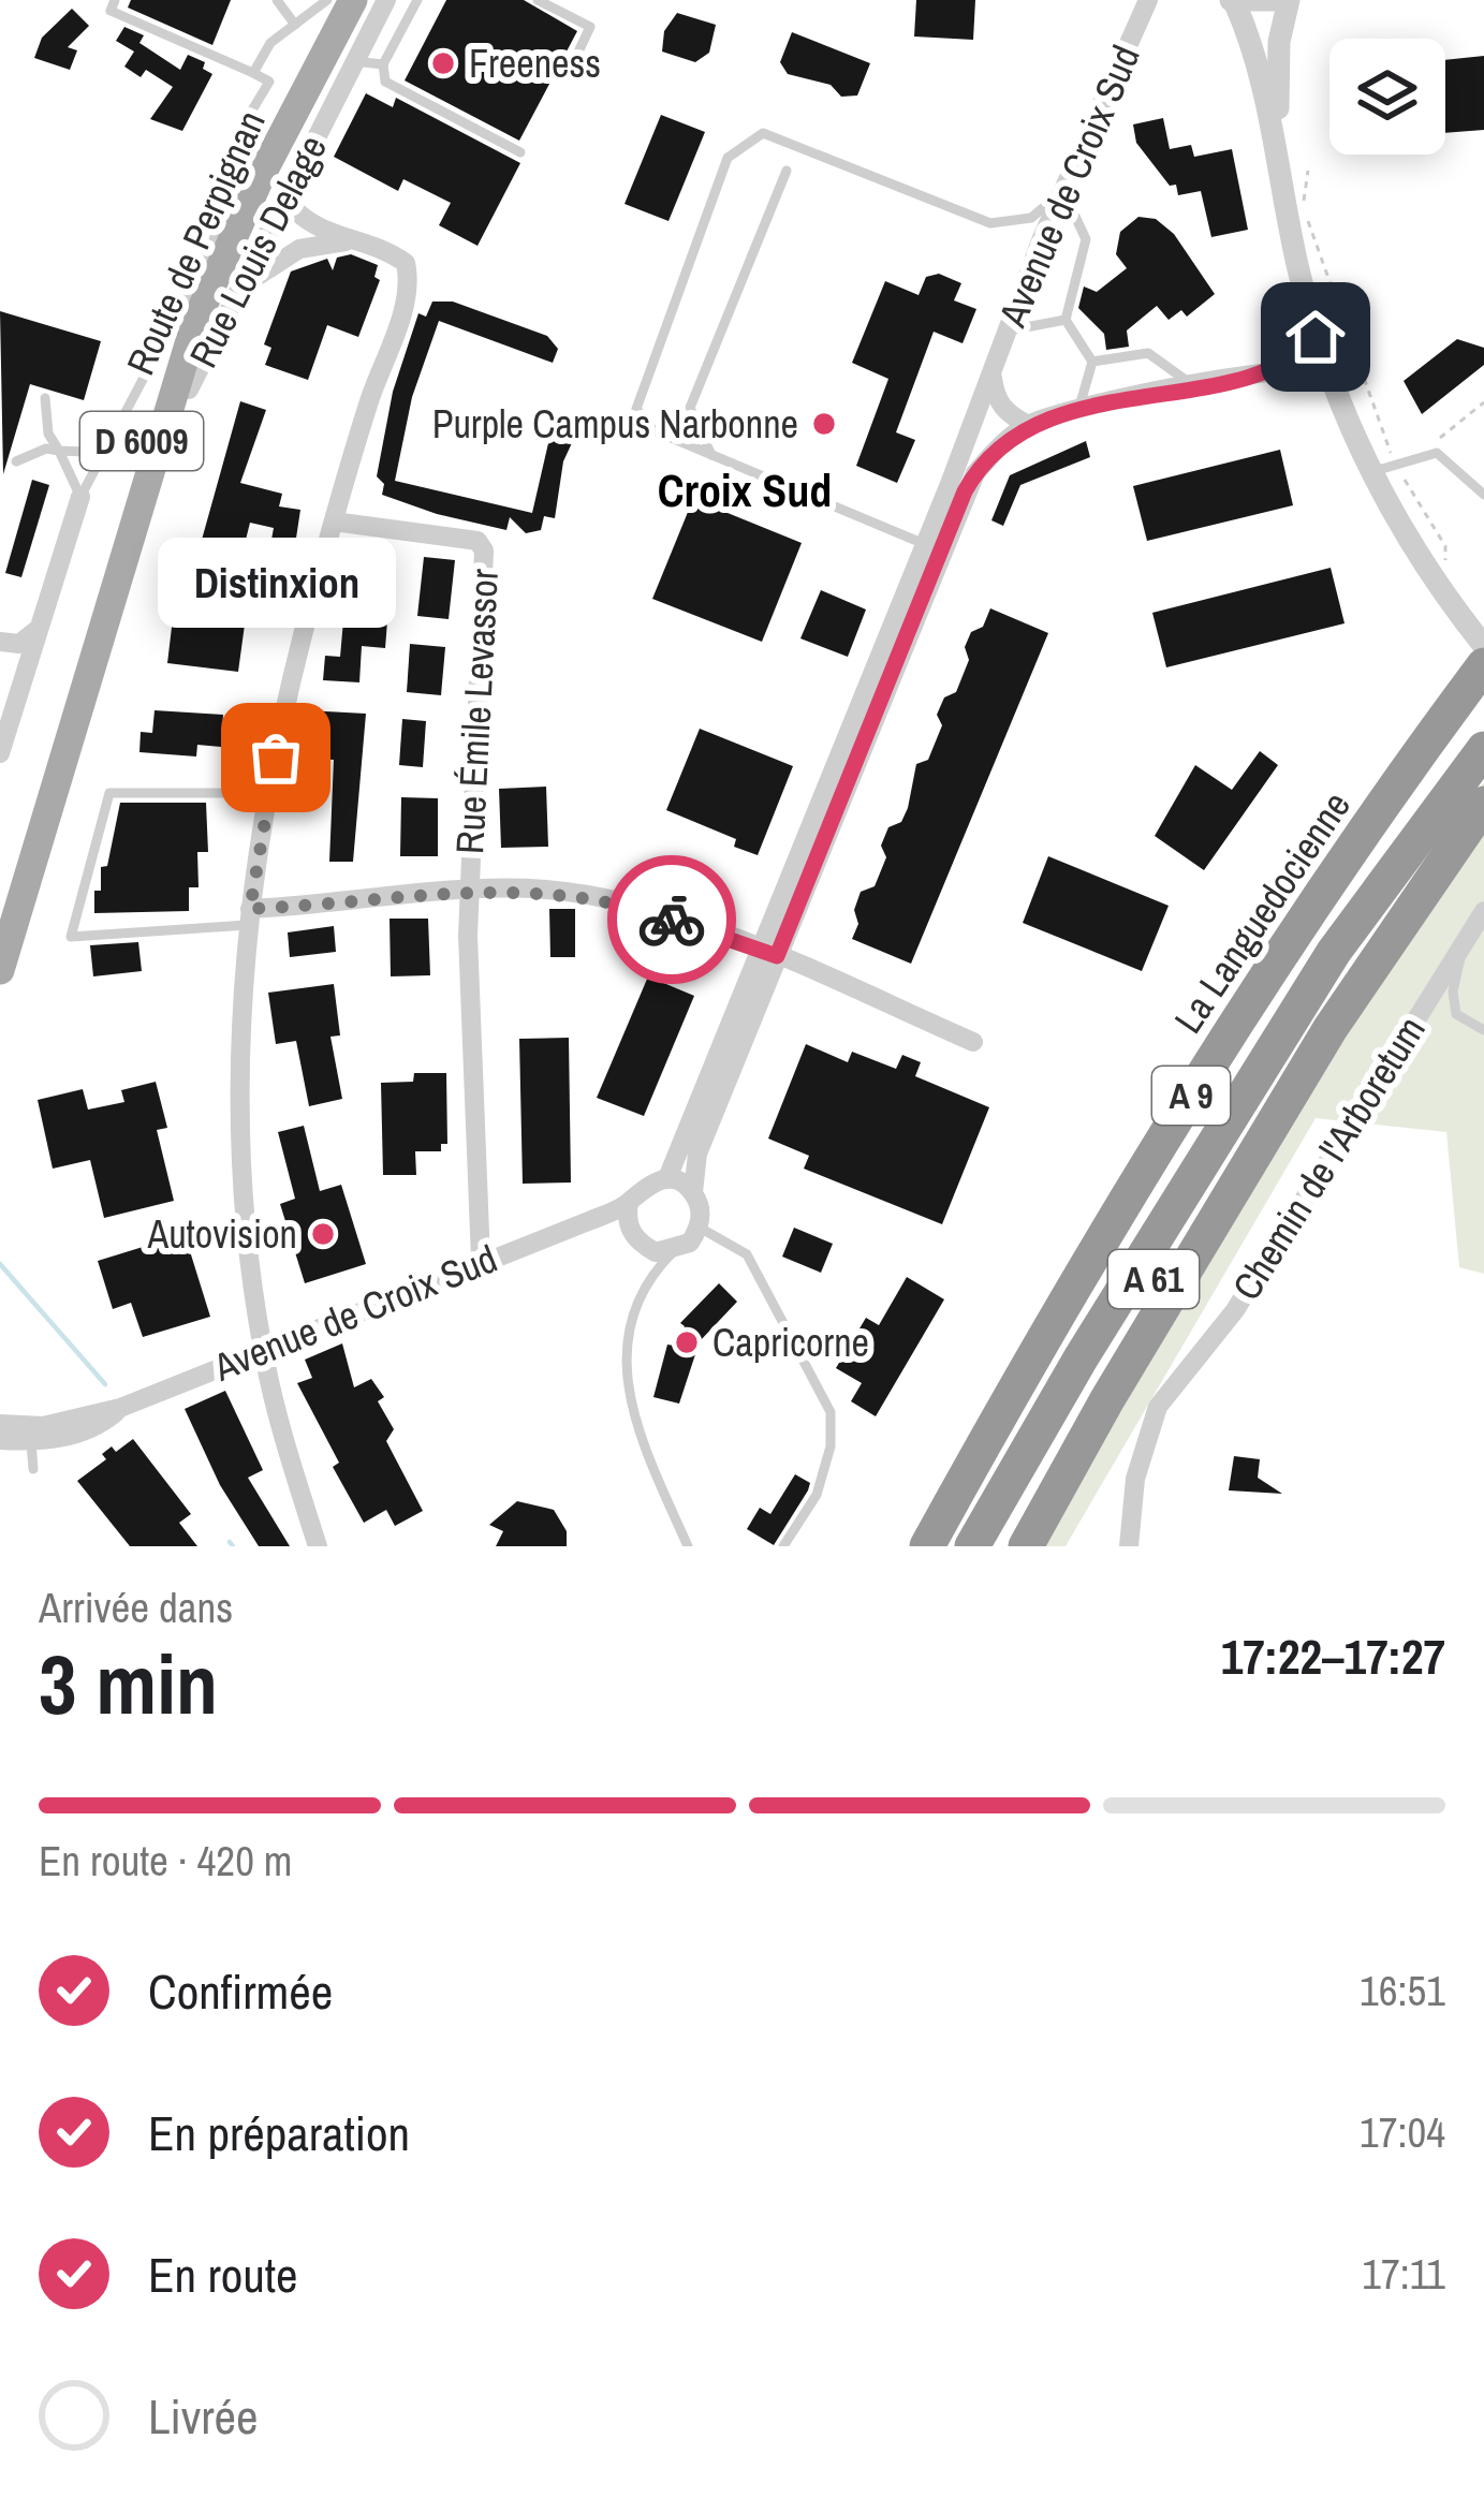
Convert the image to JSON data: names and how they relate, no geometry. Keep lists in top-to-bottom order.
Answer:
{
  "streets": {
    "highway": ["La Languedocienne", "A 9", "A 61"],
    "main road": ["Route de Perpignan", "D 6009"],
    "street": [
      "Avenue de Croix Sud",
      "Rue Louis Delage",
      "Rue Émile Levassor",
      "Chemin de l'Arboretum"
    ]
  },
  "crossings": [
    ["Avenue de Croix Sud", "Rue Émile Levassor"],
    ["Route de Perpignan", "Rue Louis Delage"],
    ["A 9", "A 61"]
  ],
  "districts": ["Croix Sud"],
  "places": [
    "Freeness",
    "Purple Campus Narbonne",
    "Distinxion",
    "Autovision",
    "Capricorne"
  ],
  "page": {
    "bubble": "Distinxion",
    "heading": ["3 min", "Arrivée dans", "17:22–17:27"],
    "bar": "En route · 420 m",
    "list": [
      ["Confirmée", "16:51"],
      ["En préparation", "17:04"],
      ["En route", "17:11"],
      "Livrée"
    ]
  }
}
